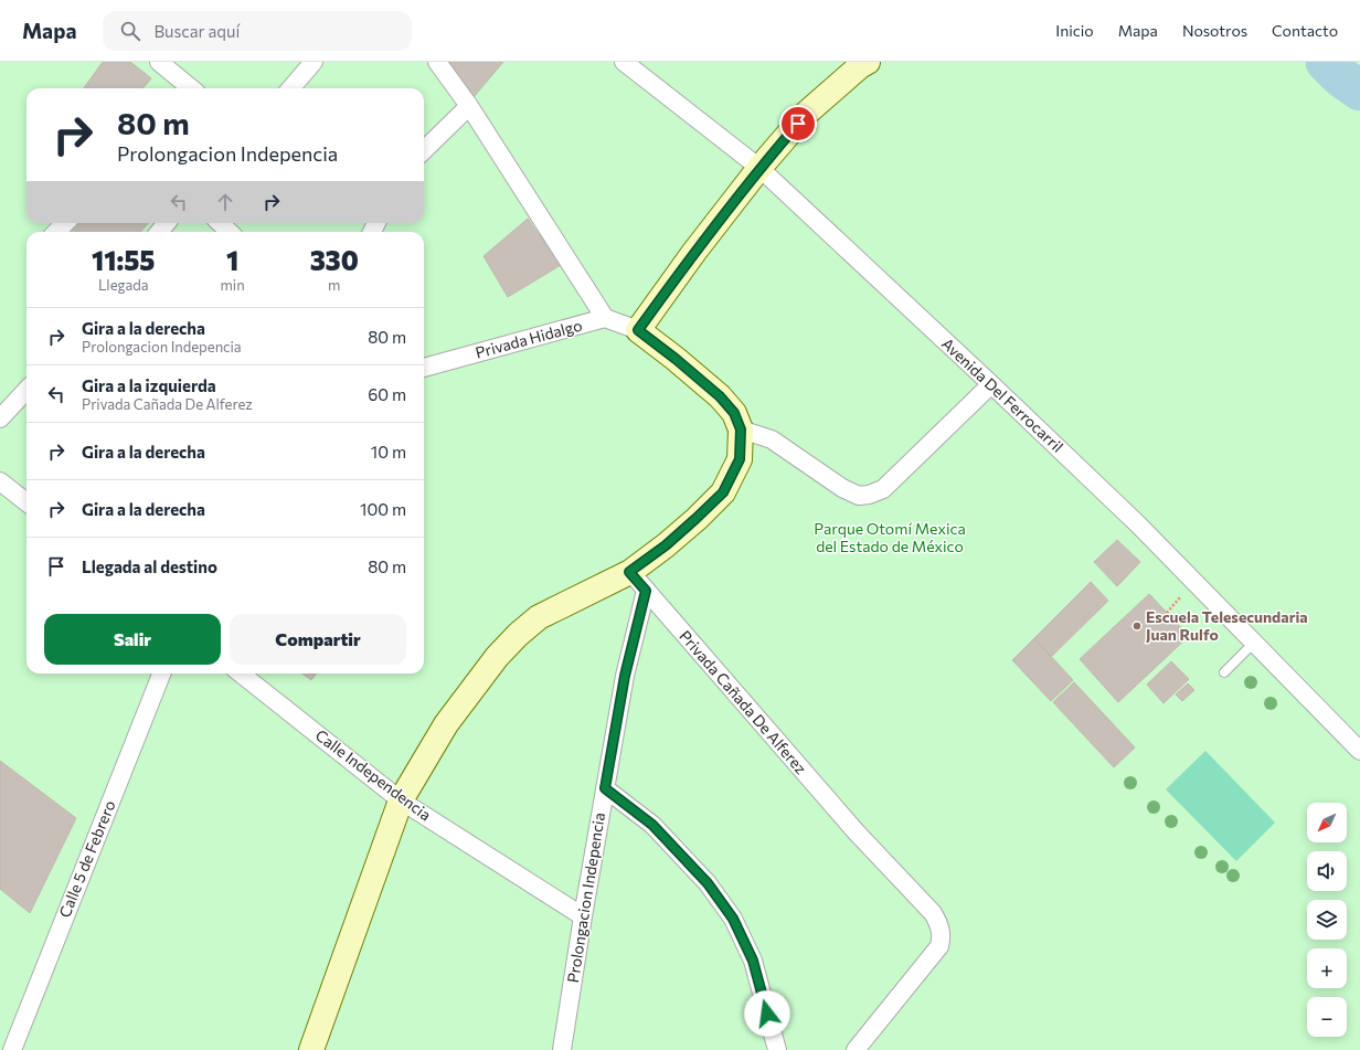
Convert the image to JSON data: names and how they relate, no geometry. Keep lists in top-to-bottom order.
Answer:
{
  "streets": {
    "street": [
      "Privada Hidalgo",
      "Avenida Del Ferrocarril",
      "Privada Cañada De Alferez",
      "Calle Independencia",
      "Calle 5 de Febrero",
      "Prolongacion Indepencia"
    ]
  },
  "crossings": [
    ["Privada Cañada De Alferez", "Prolongacion Indepencia"],
    ["Calle Independencia", "Prolongacion Indepencia"]
  ],
  "parks": ["Parque Otomí Mexica del Estado de México"],
  "places": ["Escuela Telesecundaria Juan Rulfo"],
  "north": "bottom left",
  "page": {
    "header": "Mapa",
    "search": "Buscar aquí",
    "nav": [
      "Inicio",
      "Mapa",
      "Nosotros",
      "Contacto"
    ],
    "turn": ["80 m", "Prolongacion Indepencia"],
    "eta": [
      "11:55",
      "Llegada",
      "1",
      "min",
      "330",
      "m"
    ],
    "list": [
      {
        "name": "Gira a la derecha",
        "note": "Prolongacion Indepencia",
        "value": "80 m"
      },
      {
        "name": "Gira a la izquierda",
        "note": "Privada Cañada De Alferez",
        "value": "60 m"
      },
      {
        "name": "Gira a la derecha",
        "value": "10 m"
      },
      {
        "name": "Gira a la derecha",
        "value": "100 m"
      },
      {
        "name": "Llegada al destino",
        "value": "80 m"
      }
    ],
    "buttons": ["Salir", "Compartir"],
    "map_buttons": ["+", "−"]
  }
}
